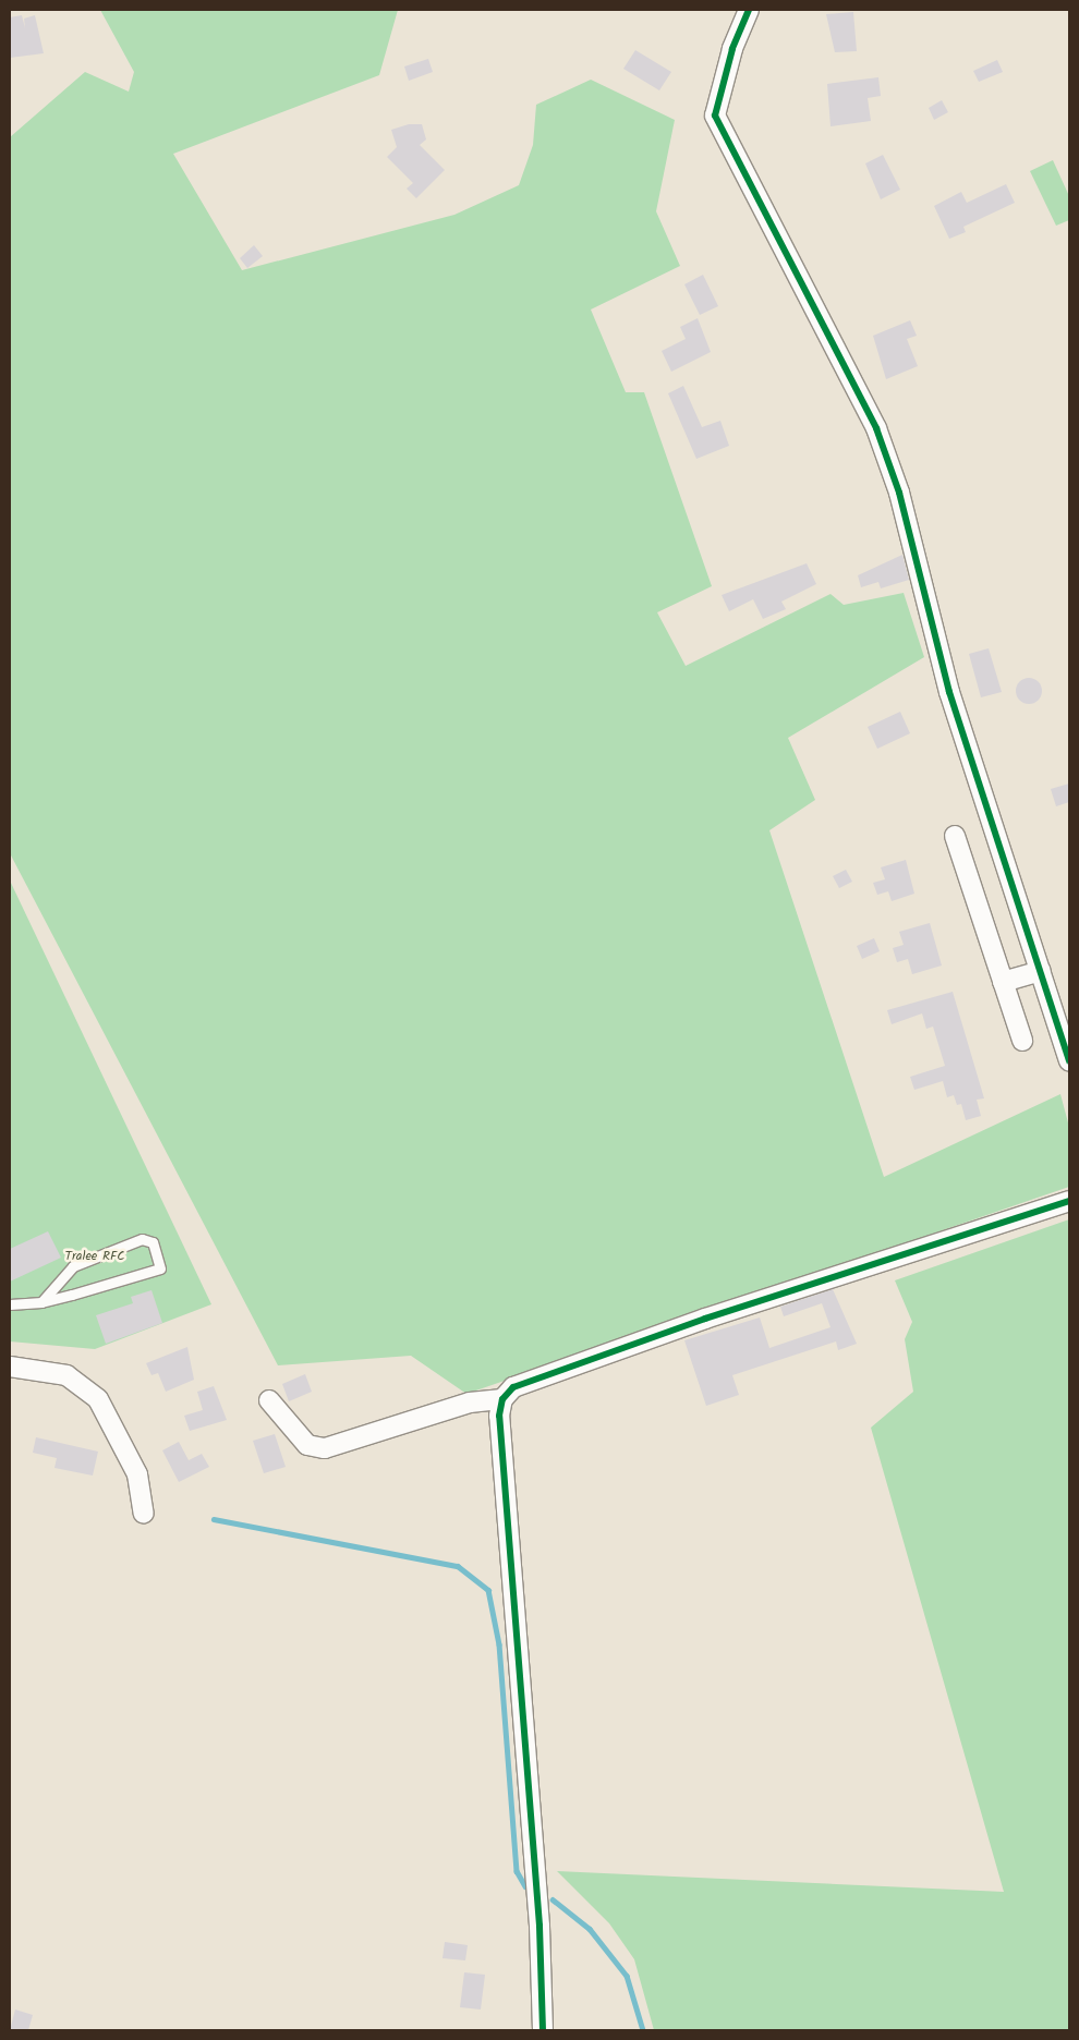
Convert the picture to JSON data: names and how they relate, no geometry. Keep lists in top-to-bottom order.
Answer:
{
  "parks": ["Tralee RFC"]
}
